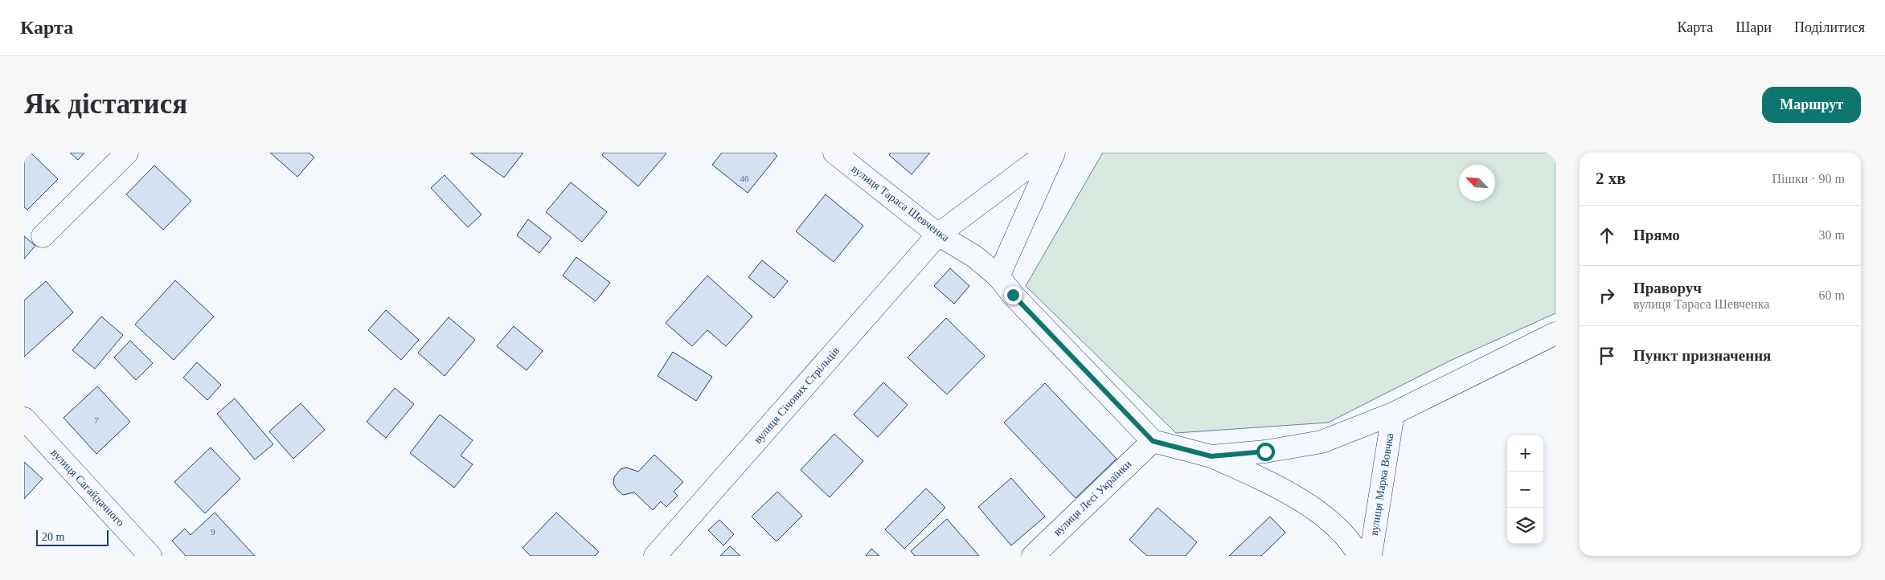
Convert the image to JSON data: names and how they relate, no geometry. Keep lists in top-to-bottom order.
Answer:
{
  "streets": {
    "street": [
      "вулиця Тараса Шевченка",
      "вулиця Січових Стрільців",
      "вулиця Марка Вовчка",
      "вулиця Сагайдачного",
      "вулиця Лесі Українки"
    ]
  },
  "crossings": [
    ["вулиця Тараса Шевченка", "вулиця Січових Стрільців"],
    ["вулиця Тараса Шевченка", "вулиця Лесі Українки"]
  ],
  "house_numbers": ["46", "7", "9"],
  "scale_bar": "20 m",
  "north": "top left",
  "page": {
    "header": "Карта",
    "nav": ["Карта", "Шари", "Поділитися"],
    "buttons": "Маршрут",
    "title": "Як дістатися",
    "heading": ["2 хв", "Пішки · 90 m"],
    "list": [
      ["Прямо", "30 m"],
      ["Праворуч", "вулиця Тараса Шевченка", "60 m"],
      "Пункт призначення"
    ],
    "map_buttons": ["+", "−"],
    "scale": "20 m"
  }
}
